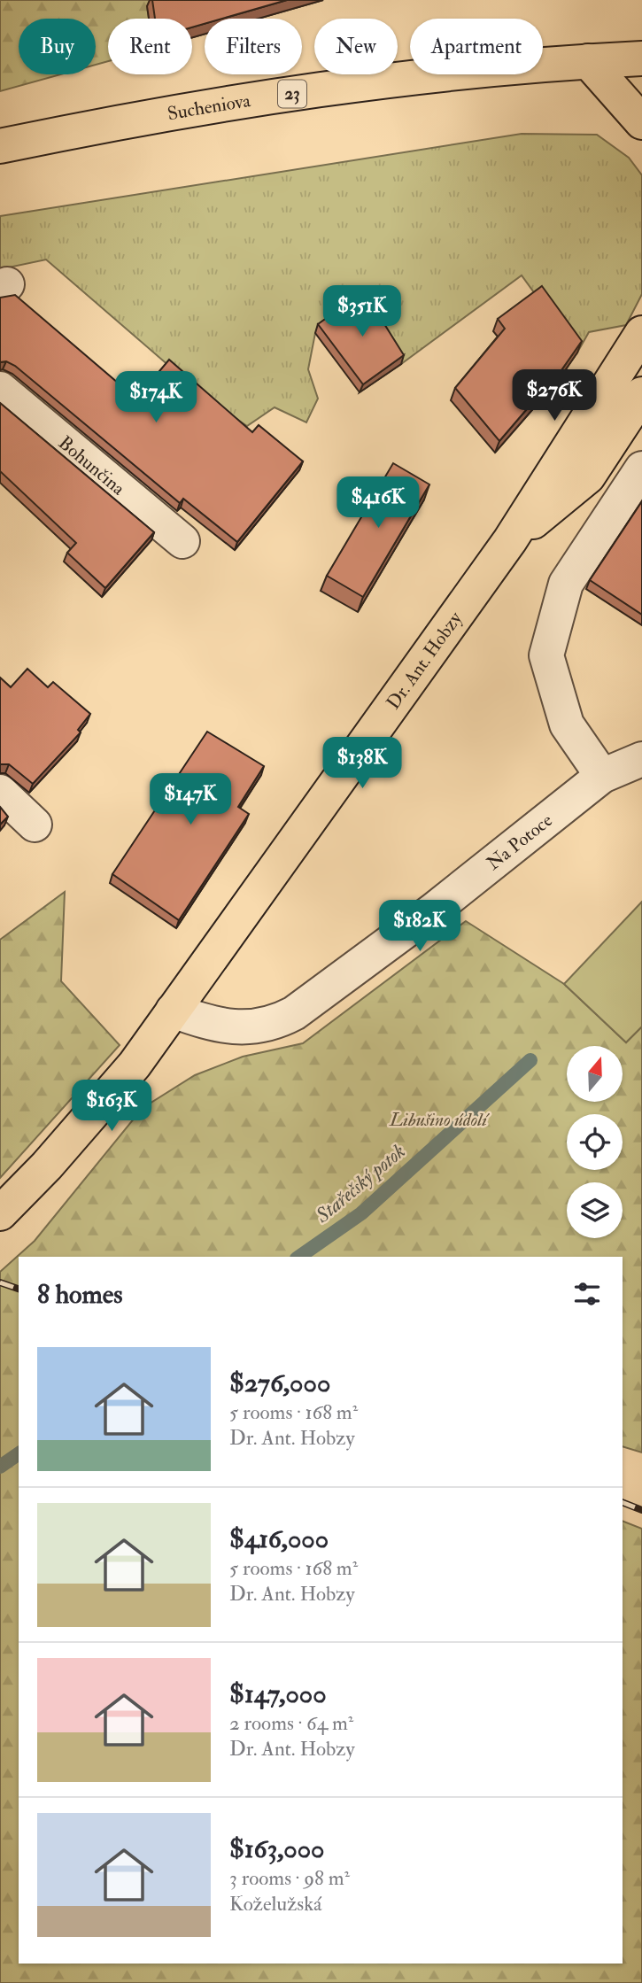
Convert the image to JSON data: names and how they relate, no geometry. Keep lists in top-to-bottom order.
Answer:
{
  "streets": {
    "main road": ["23", "Sucheniova", "Dr. Ant. Hobzy"],
    "street": ["Bohunčina", "Na Potoce"]
  },
  "crossings": [
    ["Dr. Ant. Hobzy", "Na Potoce"]
  ],
  "water": ["Stařečský potok"],
  "parks": ["Libušino údolí"],
  "north": "top",
  "page": {
    "chip": [
      "Buy",
      "Rent",
      "Filters",
      "New",
      "Apartment"
    ],
    "price": [
      "$351K",
      "$276K",
      "$174K",
      "$416K",
      "$138K",
      "$147K",
      "$182K",
      "$163K"
    ],
    "heading": "8 homes",
    "list": [
      {
        "name": "$276,000",
        "note": "5 rooms · 168 m² · Dr. Ant. Hobzy"
      },
      {
        "name": "$416,000",
        "note": "5 rooms · 168 m² · Dr. Ant. Hobzy"
      },
      {
        "name": "$147,000",
        "note": "2 rooms · 64 m² · Dr. Ant. Hobzy"
      },
      {
        "name": "$163,000",
        "note": "3 rooms · 98 m² · Koželužská"
      }
    ]
  }
}
